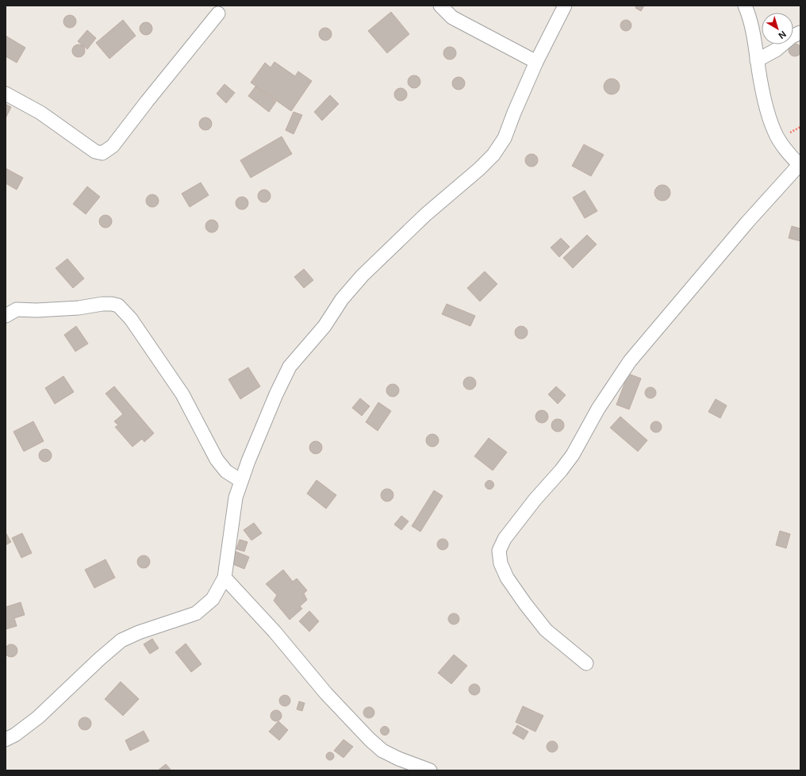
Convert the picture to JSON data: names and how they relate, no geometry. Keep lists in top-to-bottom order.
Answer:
{
  "north": "bottom right"
}
